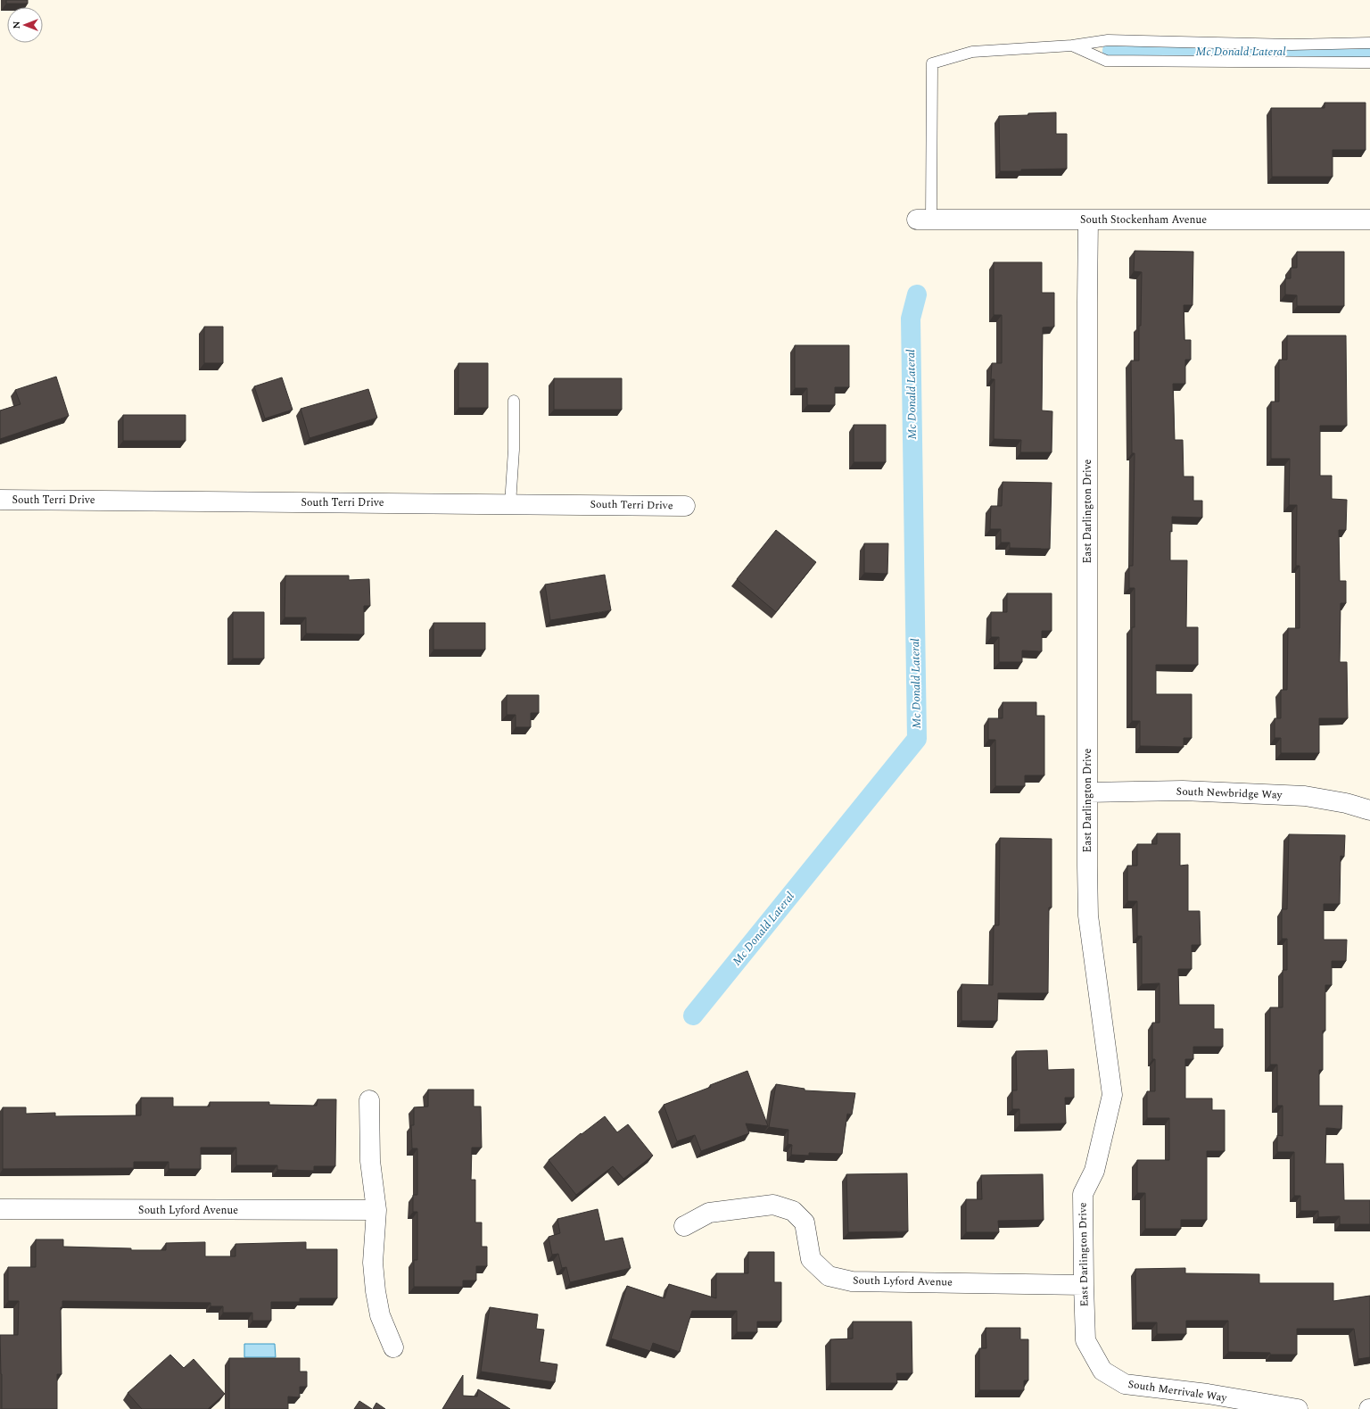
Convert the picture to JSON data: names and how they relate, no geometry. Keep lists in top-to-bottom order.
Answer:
{
  "streets": {
    "street": [
      "South Stockenham Avenue",
      "South Terri Drive",
      "East Darlington Drive",
      "South Newbridge Way",
      "South Lyford Avenue",
      "South Merrivale Way"
    ]
  },
  "crossings": [
    ["South Stockenham Avenue", "East Darlington Drive"],
    ["East Darlington Drive", "South Newbridge Way"],
    ["East Darlington Drive", "South Lyford Avenue"],
    ["East Darlington Drive", "South Merrivale Way"]
  ],
  "water": ["Mc Donald Lateral"],
  "north": "left"
}
